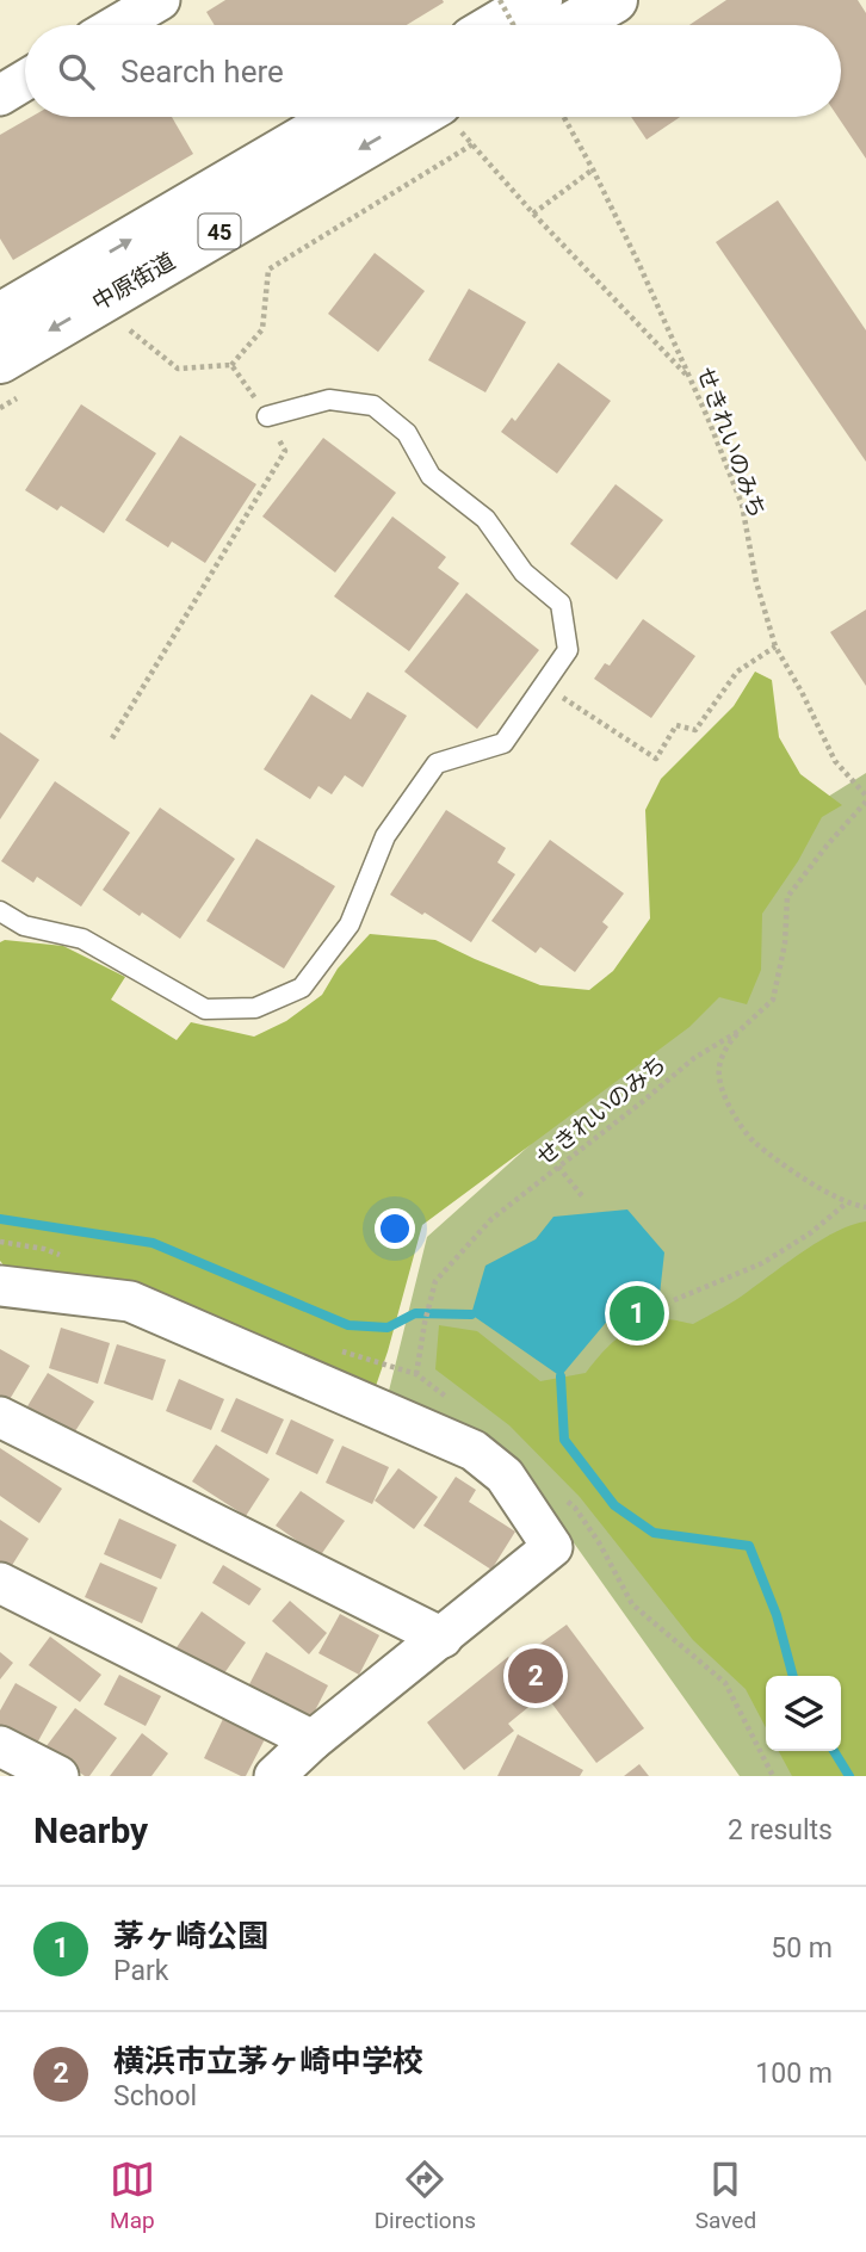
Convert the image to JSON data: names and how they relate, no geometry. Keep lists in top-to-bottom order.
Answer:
{
  "streets": {
    "main road": ["45", "中原街道"],
    "path": ["せきれいのみち"]
  },
  "page": {
    "search": "Search here",
    "pins": ["1", "2"],
    "heading": ["Nearby", "2 results"],
    "list": [
      {
        "mark": "1",
        "name": "茅ヶ崎公園",
        "note": "Park",
        "value": "50 m"
      },
      {
        "mark": "2",
        "name": "横浜市立茅ヶ崎中学校",
        "note": "School",
        "value": "100 m"
      }
    ],
    "nav": ["Map", "Directions", "Saved"]
  }
}
